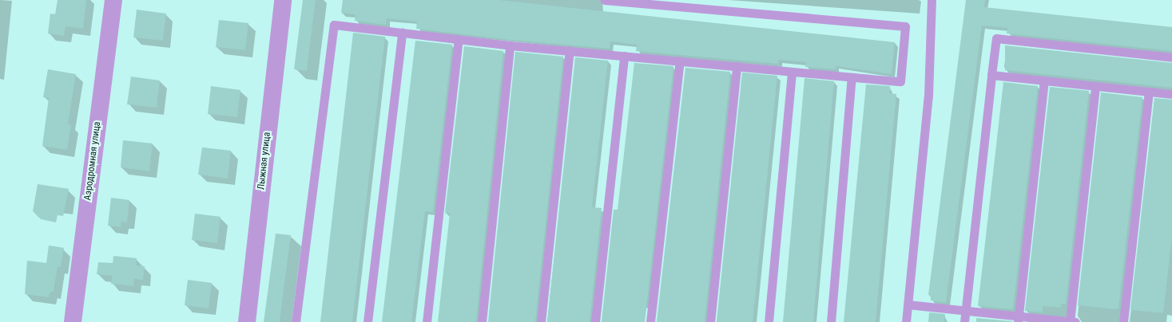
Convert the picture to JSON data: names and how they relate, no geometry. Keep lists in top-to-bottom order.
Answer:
{
  "streets": {
    "street": ["Аэродромная улица", "Лыжная улица"]
  }
}
